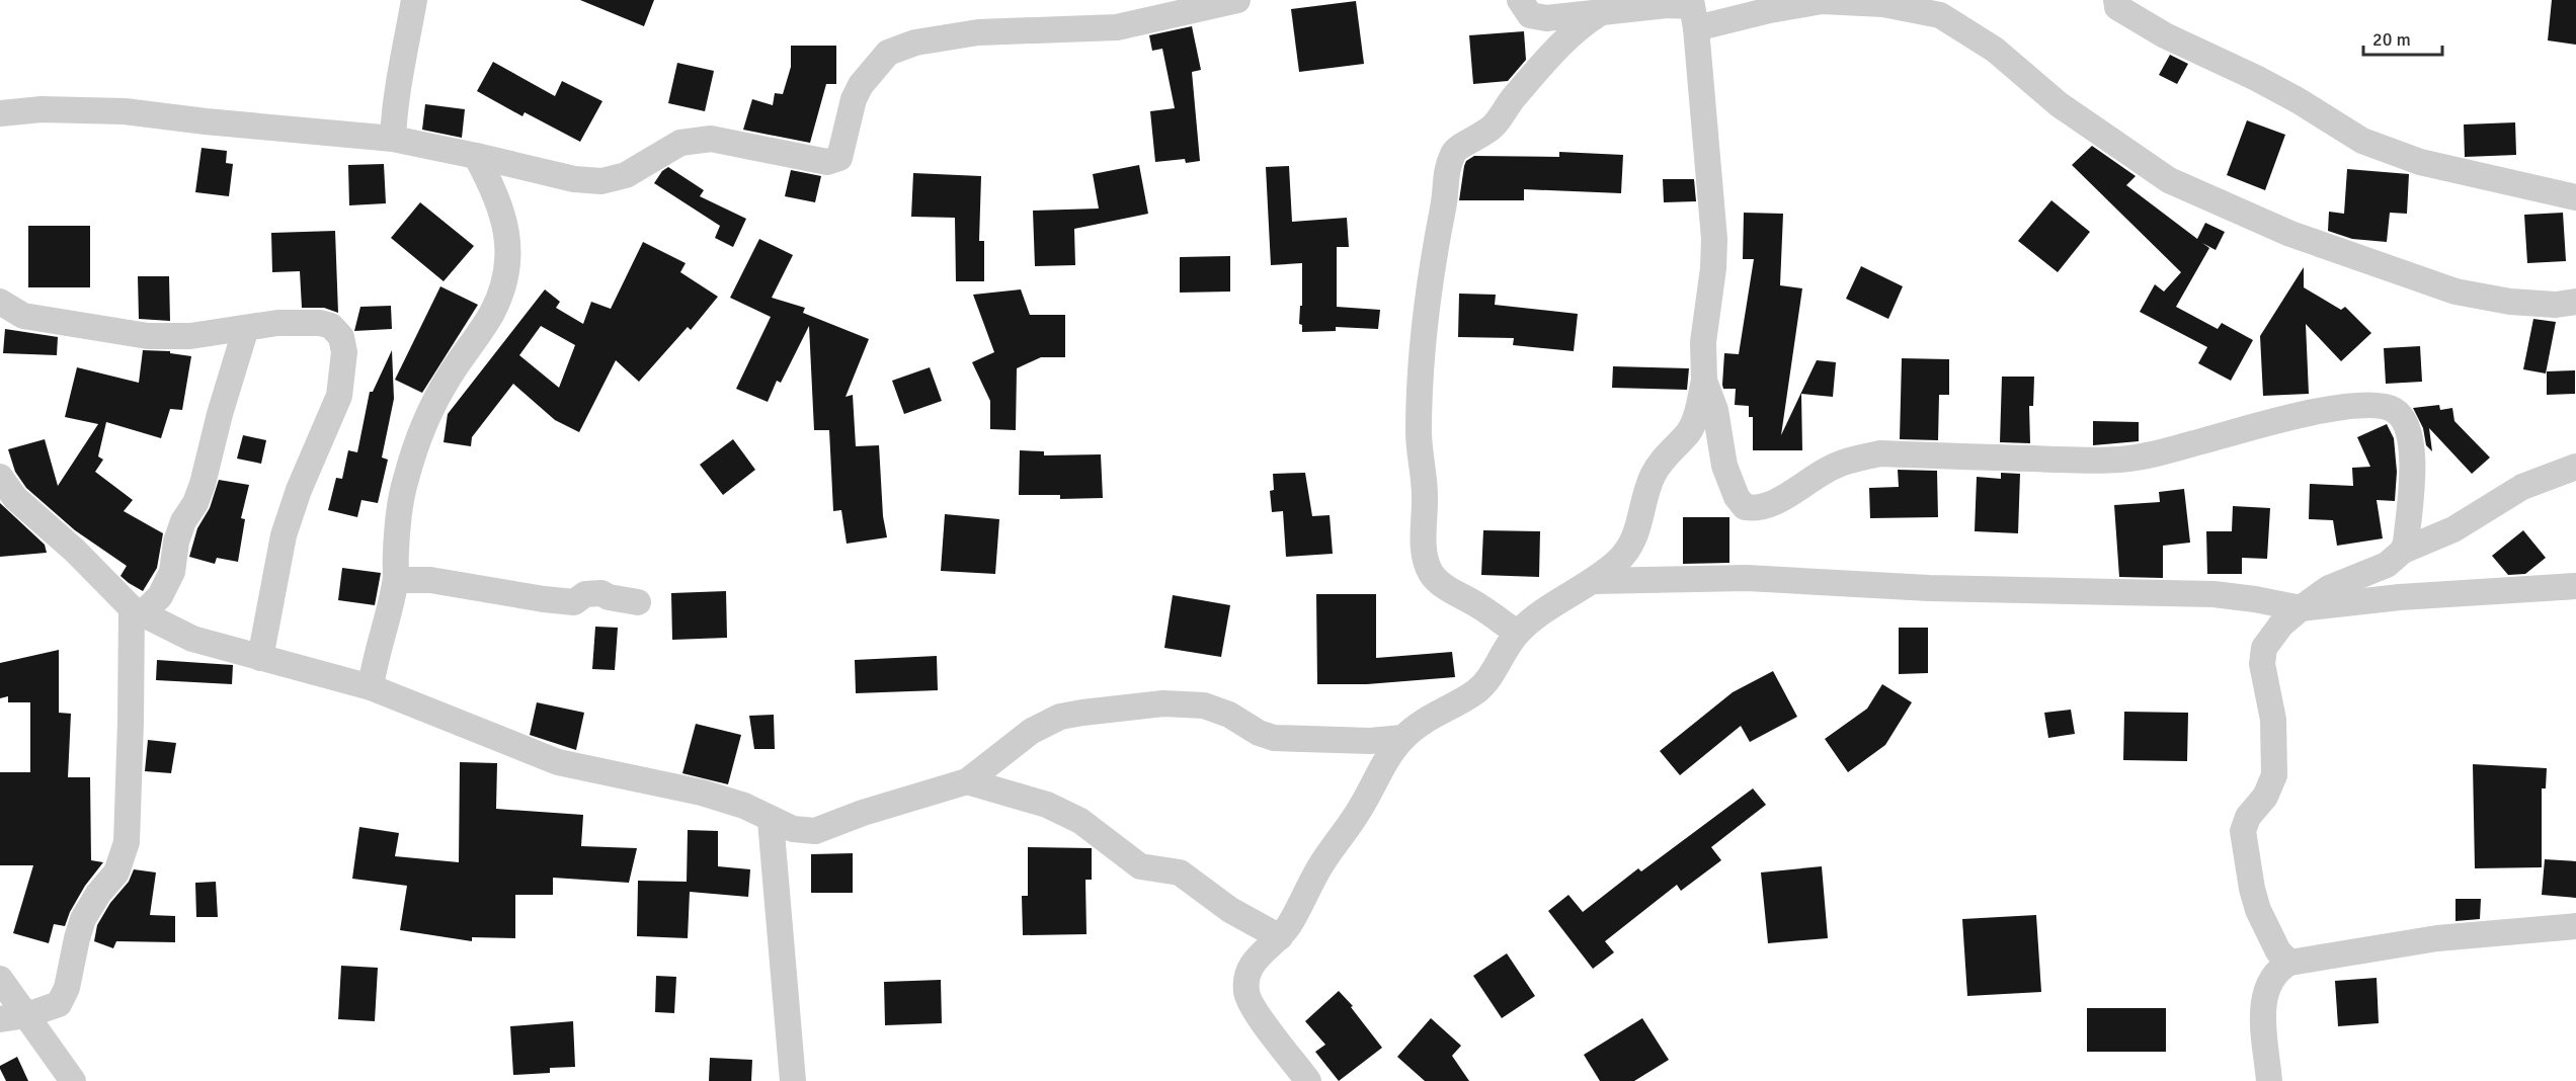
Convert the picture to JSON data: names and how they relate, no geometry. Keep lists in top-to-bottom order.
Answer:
{
  "scale_bar": "20 m"
}
